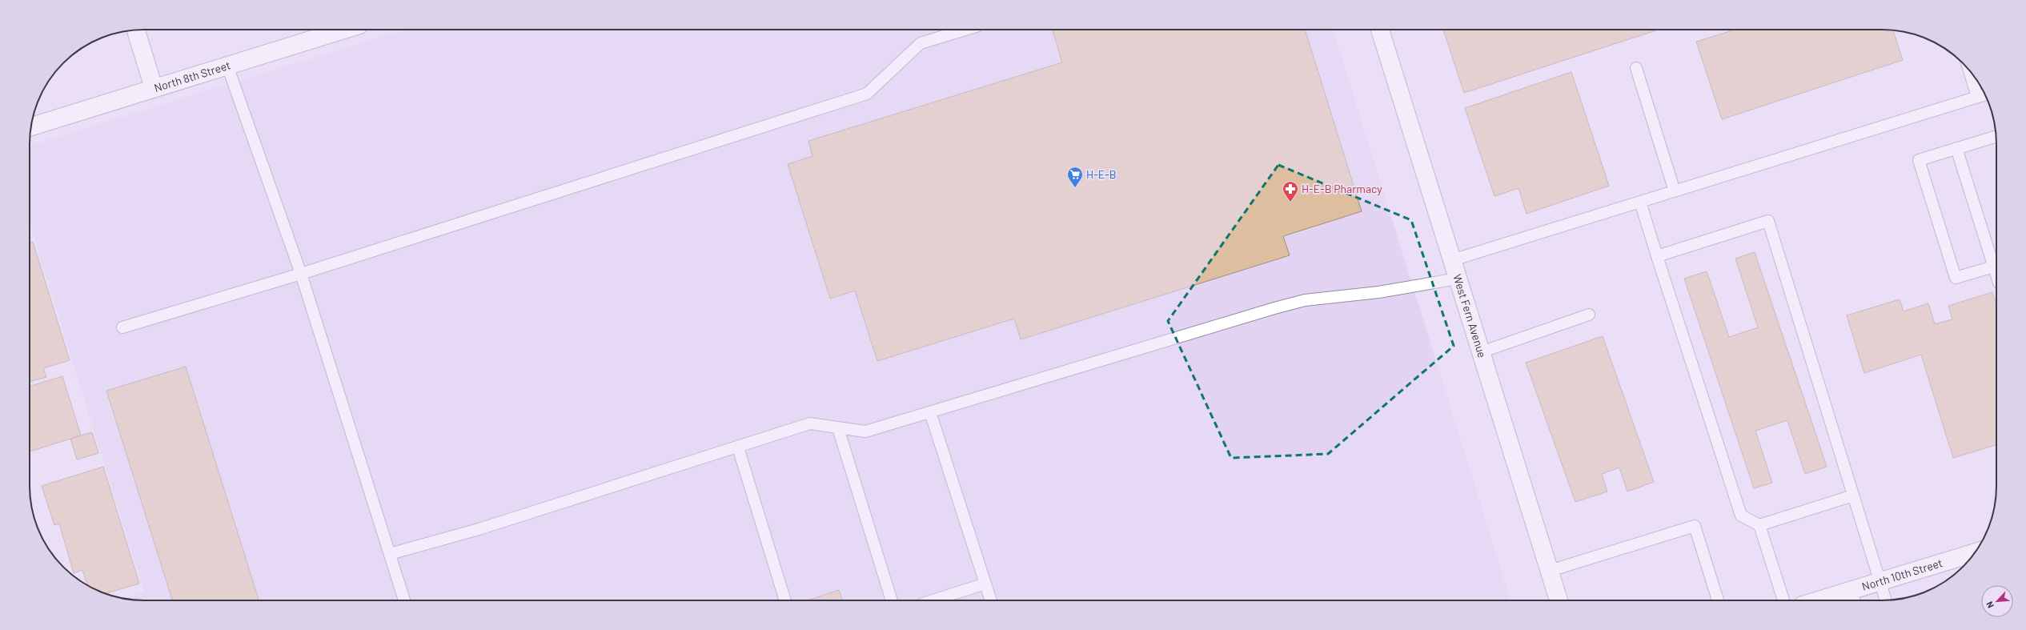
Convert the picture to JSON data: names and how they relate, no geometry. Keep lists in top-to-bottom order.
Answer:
{
  "streets": {
    "street": ["North 8th Street", "West Fern Avenue", "North 10th Street"]
  },
  "places": {
    "supermarket": ["H-E-B"],
    "pharmacy": ["H-E-B Pharmacy"]
  },
  "north": "bottom left"
}
